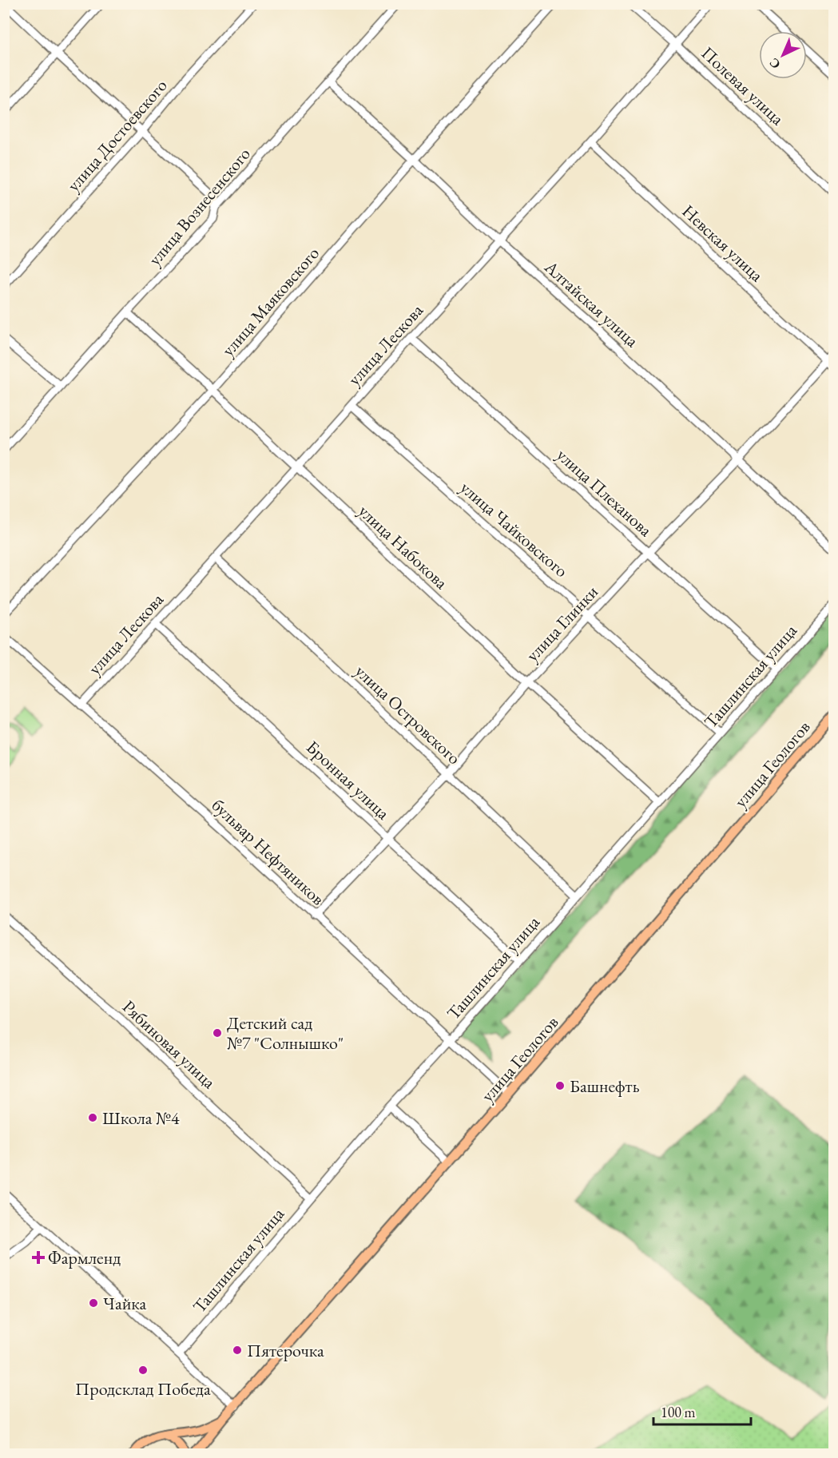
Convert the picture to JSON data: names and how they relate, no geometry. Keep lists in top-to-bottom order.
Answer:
{
  "streets": {
    "main road": ["улица Геологов"],
    "street": [
      "Полевая улица",
      "улица Достоевского",
      "улица Вознесенского",
      "Невская улица",
      "улица Маяковского",
      "Алтайская улица",
      "улица Лескова",
      "улица Плеханова",
      "улица Чайковского",
      "улица Набокова",
      "улица Глинки",
      "Ташлинская улица",
      "улица Островского",
      "Бронная улица",
      "бульвар Нефтяников",
      "Рябиновая улица"
    ]
  },
  "crossings": [
    ["Полевая улица", "улица Лескова"],
    ["улица Вознесенского", "Алтайская улица"],
    ["улица Вознесенского", "улица Набокова"],
    ["Невская улица", "улица Лескова"],
    ["Невская улица", "улица Глинки"],
    ["улица Маяковского", "Алтайская улица"],
    ["улица Маяковского", "улица Набокова"],
    ["Алтайская улица", "улица Лескова"],
    ["Алтайская улица", "улица Глинки"],
    ["улица Лескова", "улица Плеханова"],
    ["улица Лескова", "улица Чайковского"],
    ["улица Лескова", "улица Набокова"],
    ["улица Лескова", "улица Островского"],
    ["улица Лескова", "Бронная улица"],
    ["улица Лескова", "бульвар Нефтяников"],
    ["улица Плеханова", "улица Глинки"],
    ["улица Плеханова", "Ташлинская улица"],
    ["улица Чайковского", "улица Глинки"],
    ["улица Чайковского", "Ташлинская улица"],
    ["улица Набокова", "улица Глинки"],
    ["улица Набокова", "Ташлинская улица"],
    ["улица Глинки", "улица Островского"],
    ["улица Глинки", "Бронная улица"],
    ["улица Глинки", "бульвар Нефтяников"],
    ["Ташлинская улица", "улица Островского"],
    ["Ташлинская улица", "Бронная улица"],
    ["Ташлинская улица", "бульвар Нефтяников"],
    ["Ташлинская улица", "Рябиновая улица"],
    ["улица Геологов", "бульвар Нефтяников"]
  ],
  "places": {
    "other": [
      "Детский сад №7 \"Солнышко\"",
      "Башнефть",
      "Школа №4",
      "Чайка",
      "Пятерочка",
      "Продсклад Победа"
    ],
    "health": ["Фармленд"]
  },
  "scale_bar": "100 m",
  "north": "bottom left"
}
